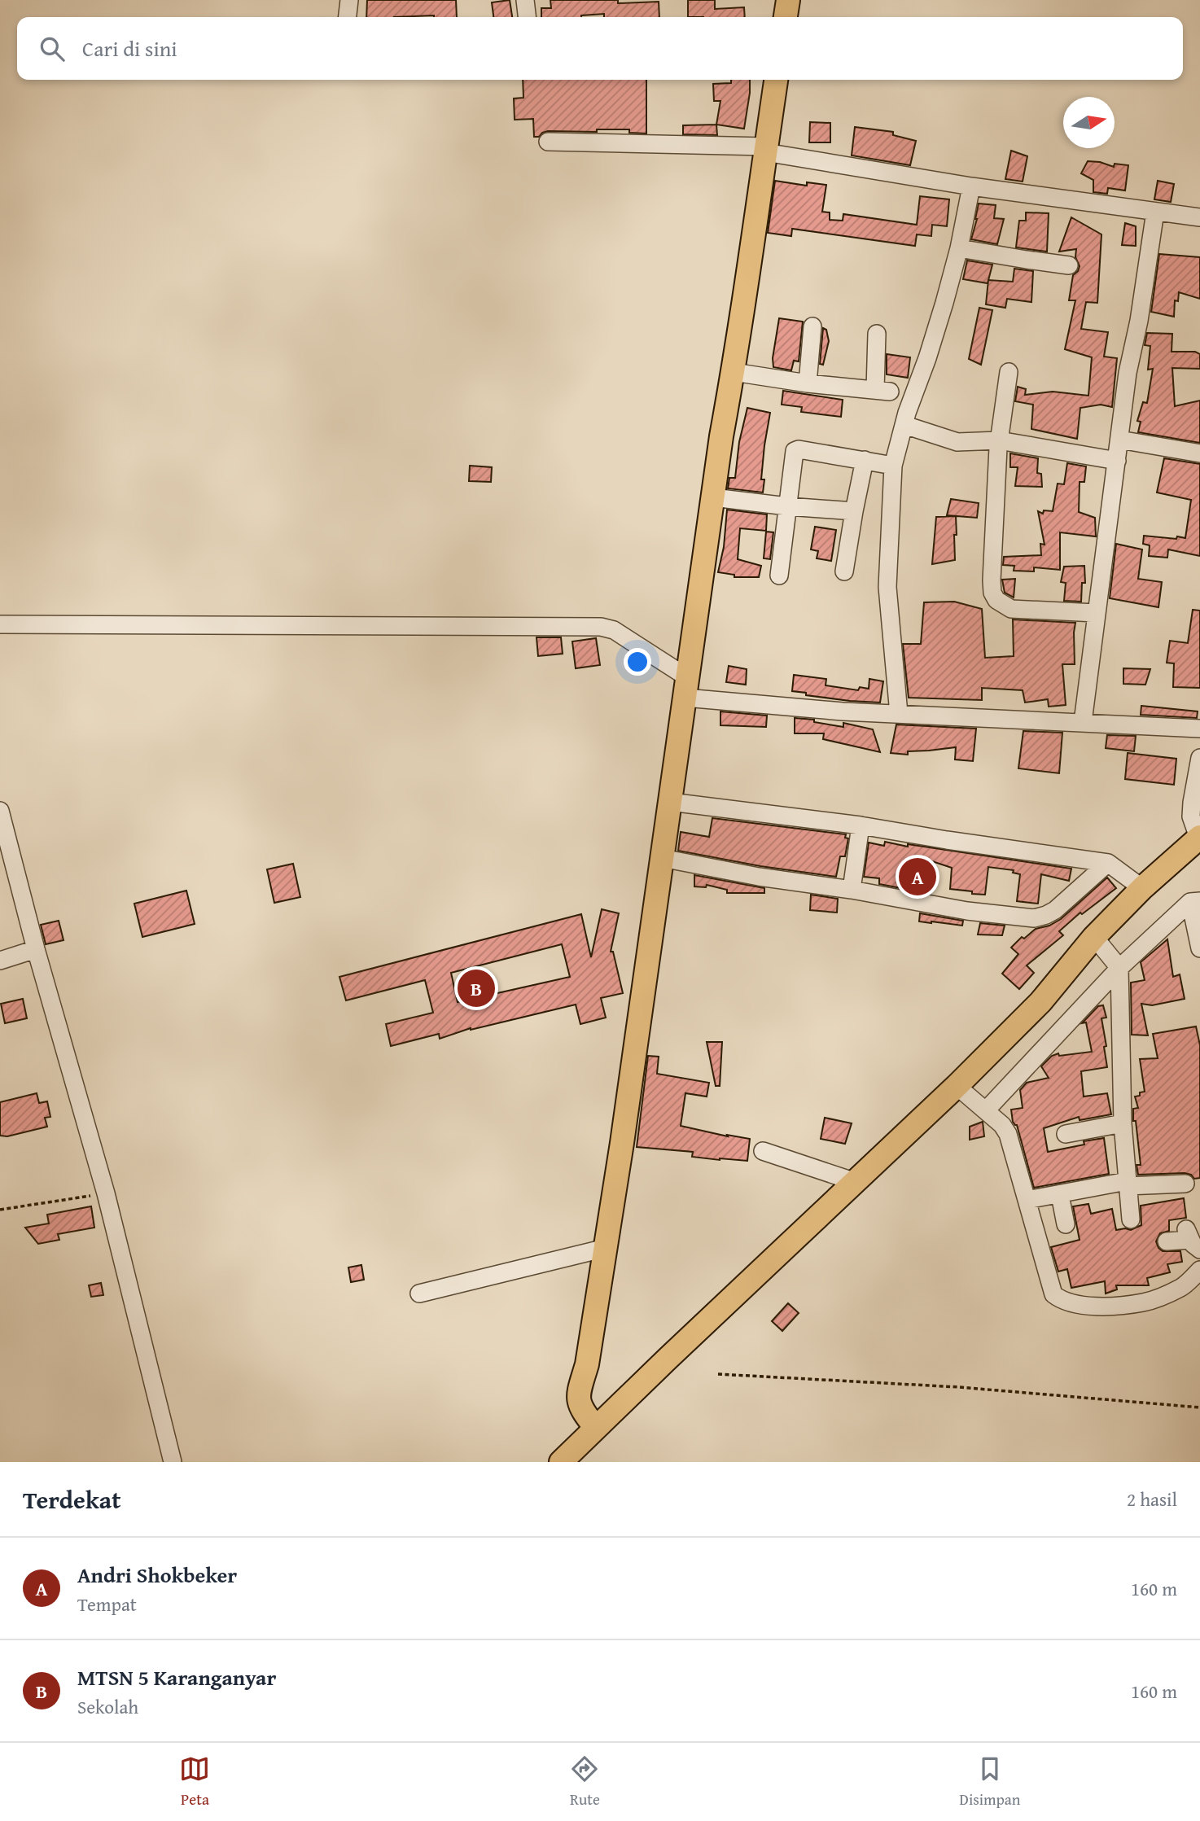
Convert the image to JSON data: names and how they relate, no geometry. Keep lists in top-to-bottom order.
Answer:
{
  "north": "right",
  "page": {
    "search": "Cari di sini",
    "pins": ["A", "B"],
    "heading": ["Terdekat", "2 hasil"],
    "list": [
      {
        "mark": "A",
        "name": "Andri Shokbeker",
        "note": "Tempat",
        "value": "160 m"
      },
      {
        "mark": "B",
        "name": "MTSN 5 Karanganyar",
        "note": "Sekolah",
        "value": "160 m"
      }
    ],
    "nav": ["Peta", "Rute", "Disimpan"]
  }
}
